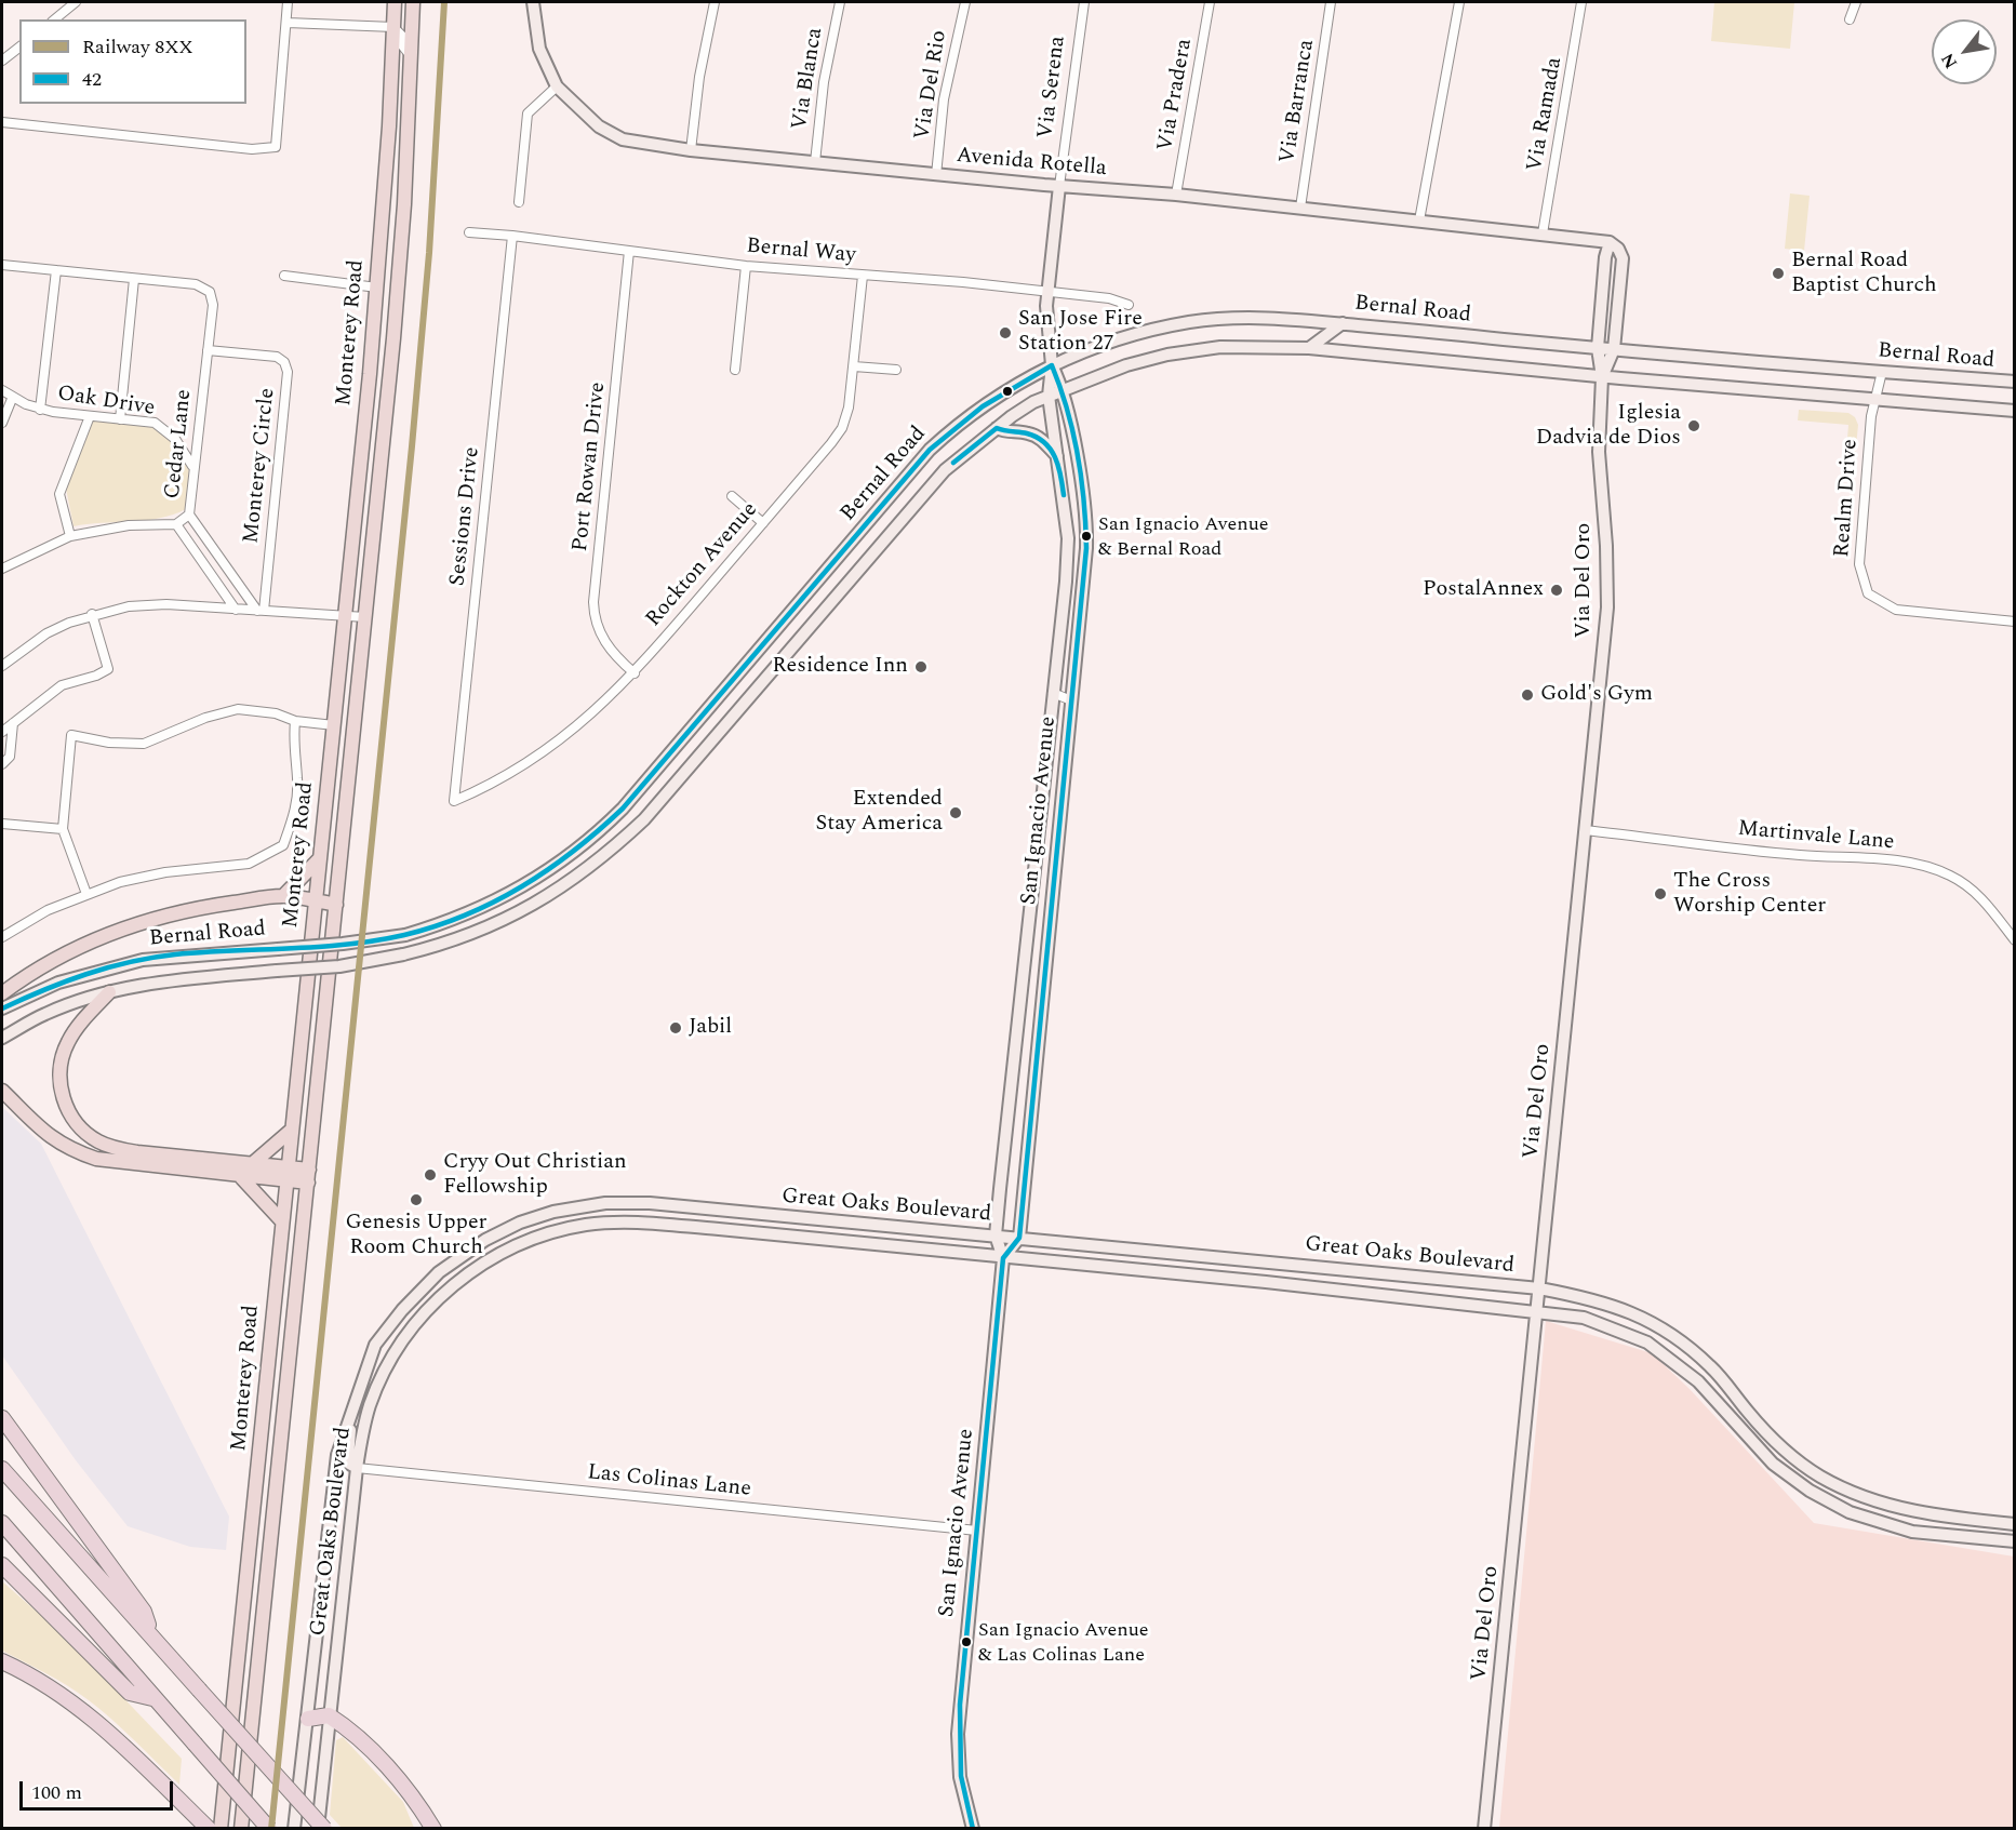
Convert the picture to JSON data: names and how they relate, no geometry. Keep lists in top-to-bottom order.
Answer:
{
  "streets": {
    "main road": [
      "Via Serena",
      "Avenida Rotella",
      "Bernal Road",
      "Monterey Road",
      "Via Del Oro",
      "San Ignacio Avenue",
      "Great Oaks Boulevard"
    ],
    "street": [
      "Via Blanca",
      "Via Del Rio",
      "Via Pradera",
      "Via Barranca",
      "Via Ramada",
      "Bernal Way",
      "Oak Drive",
      "Cedar Lane",
      "Monterey Circle",
      "Port Rowan Drive",
      "Realm Drive",
      "Sessions Drive",
      "Rockton Avenue",
      "Martinvale Lane",
      "Las Colinas Lane"
    ]
  },
  "crossings": [
    ["Via Blanca", "Avenida Rotella"],
    ["Via Del Rio", "Avenida Rotella"],
    ["Via Serena", "Avenida Rotella"],
    ["Via Serena", "Bernal Way"],
    ["Via Serena", "San Ignacio Avenue"],
    ["Via Pradera", "Avenida Rotella"],
    ["Via Barranca", "Avenida Rotella"],
    ["Via Ramada", "Avenida Rotella"],
    ["Avenida Rotella", "Via Del Oro"],
    ["Bernal Way", "Port Rowan Drive"],
    ["Bernal Way", "Sessions Drive"],
    ["Bernal Way", "Rockton Avenue"],
    ["Bernal Way", "San Ignacio Avenue"],
    ["Bernal Road", "Realm Drive"],
    ["Bernal Road", "Via Del Oro"],
    ["Bernal Road", "San Ignacio Avenue"],
    ["Oak Drive", "Cedar Lane"],
    ["Cedar Lane", "Monterey Circle"],
    ["Port Rowan Drive", "Rockton Avenue"],
    ["Sessions Drive", "Rockton Avenue"],
    ["Via Del Oro", "Martinvale Lane"],
    ["Via Del Oro", "Great Oaks Boulevard"],
    ["San Ignacio Avenue", "Great Oaks Boulevard"],
    ["San Ignacio Avenue", "Las Colinas Lane"],
    ["Great Oaks Boulevard", "Las Colinas Lane"]
  ],
  "places": [
    "Bernal Road Baptist Church",
    "San Jose Fire Station 27",
    "Iglesia Dadvia de Dios",
    "San Ignacio Avenue & Bernal Road",
    "PostalAnnex",
    "Residence Inn",
    "Gold's Gym",
    "Extended Stay America",
    "The Cross Worship Center",
    "Jabil",
    "Cryy Out Christian Fellowship",
    "Genesis Upper Room Church",
    "San Ignacio Avenue & Las Colinas Lane"
  ],
  "lines": ["rail line 8XX", "transit line 42"],
  "legend": ["Railway 8XX", "42"],
  "scale_bar": "100 m",
  "north": "bottom left"
}
